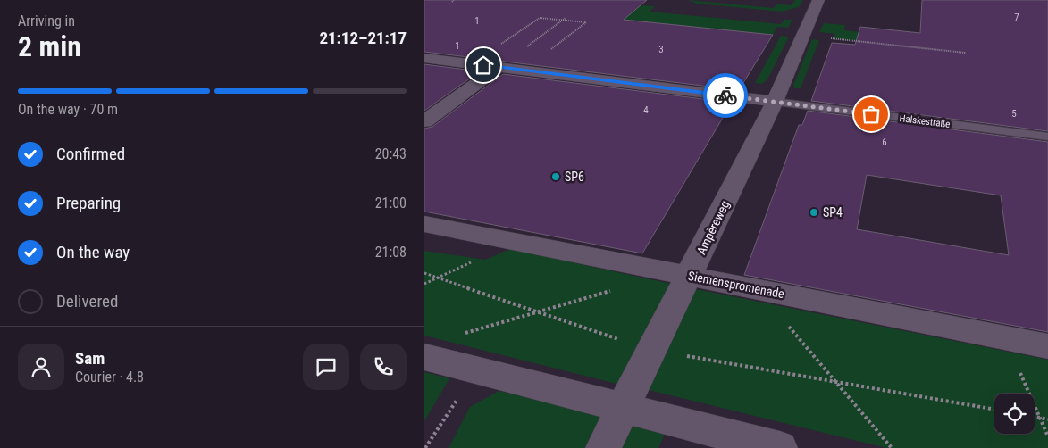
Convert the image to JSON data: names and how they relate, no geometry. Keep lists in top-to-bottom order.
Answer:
{
  "streets": {
    "street": ["Halskestraße", "Ampèreweg", "Siemenspromenade"]
  },
  "crossings": [
    ["Halskestraße", "Ampèreweg"],
    ["Ampèreweg", "Siemenspromenade"]
  ],
  "places": ["SP6", "SP4"],
  "house_numbers": [
    "7",
    "1",
    "1",
    "3",
    "4",
    "5",
    "6"
  ],
  "page": {
    "heading": ["2 min", "Arriving in", "21:12–21:17"],
    "panel": ["Sam", "Courier · 4.8"],
    "bar": "On the way · 70 m",
    "list": [
      ["Confirmed", "20:43"],
      ["Preparing", "21:00"],
      ["On the way", "21:08"],
      "Delivered"
    ]
  }
}
